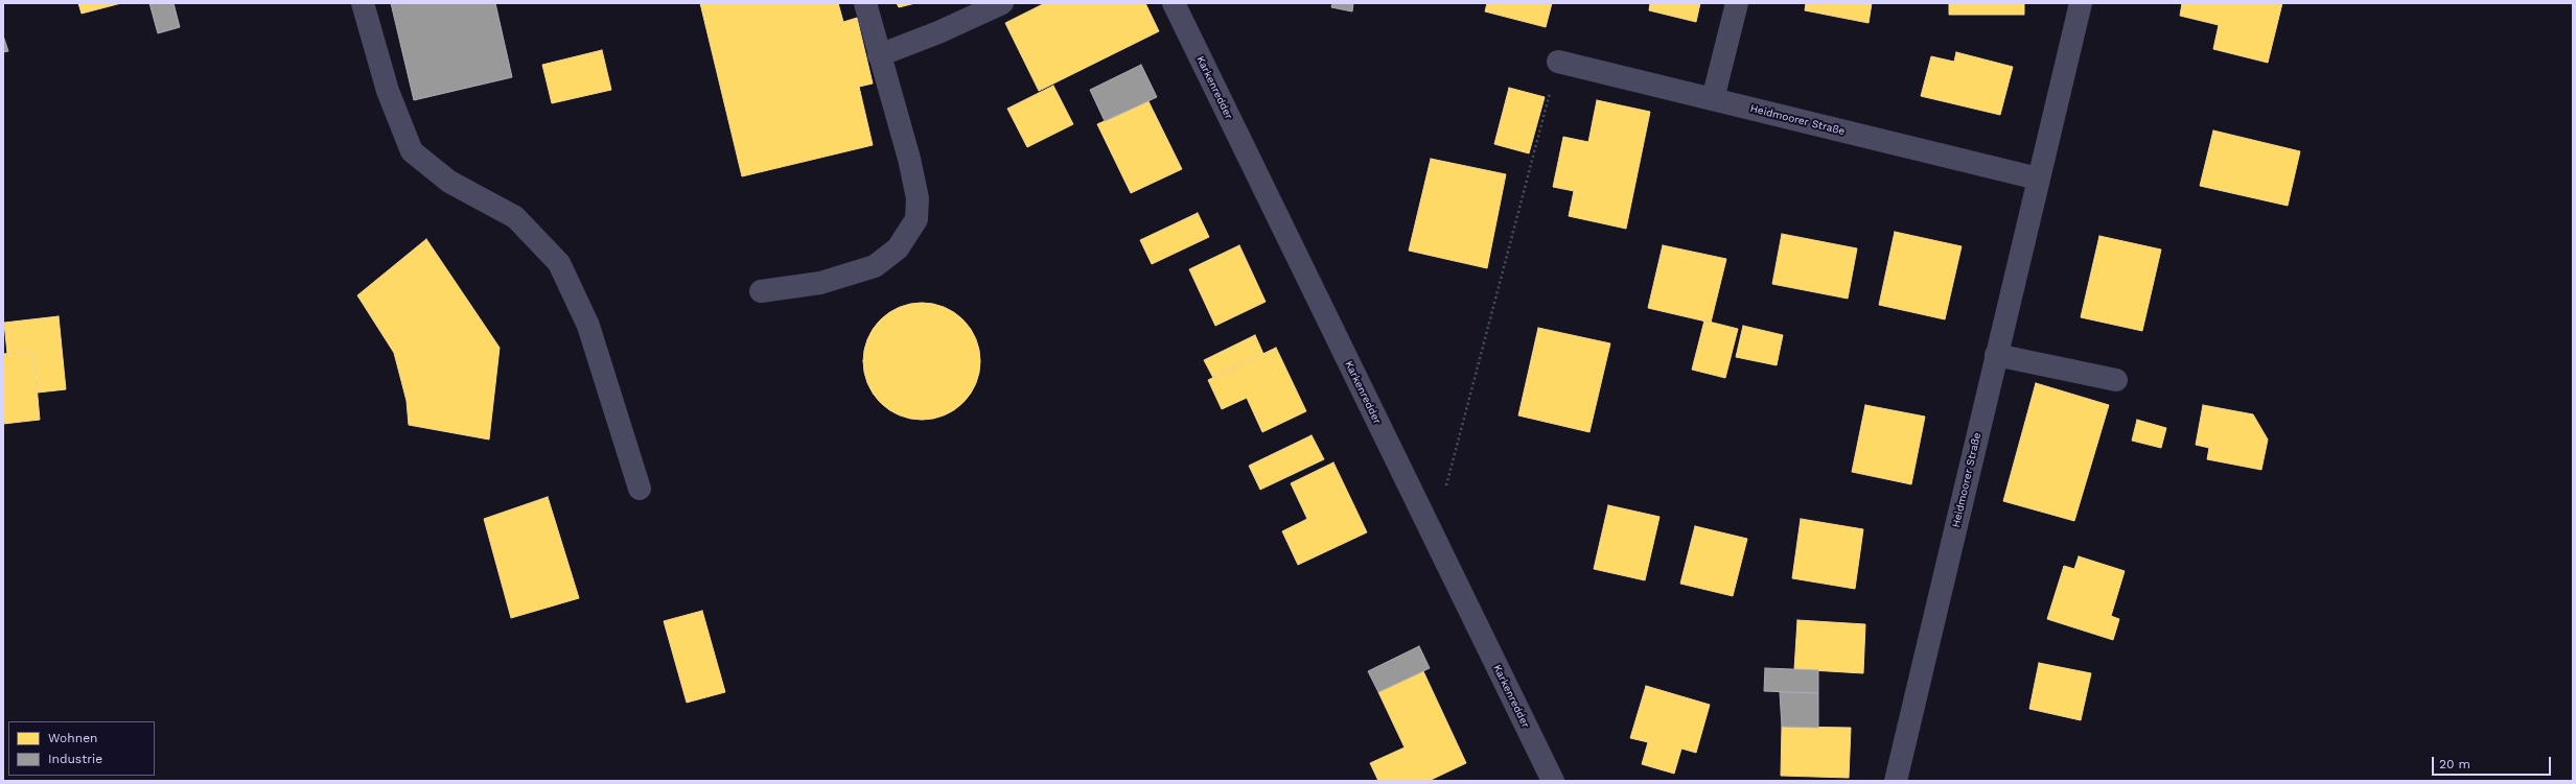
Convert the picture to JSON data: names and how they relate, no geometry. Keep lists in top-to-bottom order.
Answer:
{
  "streets": {
    "street": ["Karkenredder", "Heidmoorer Straße"]
  },
  "legend": ["Wohnen", "Industrie"],
  "scale_bar": "20 m"
}
